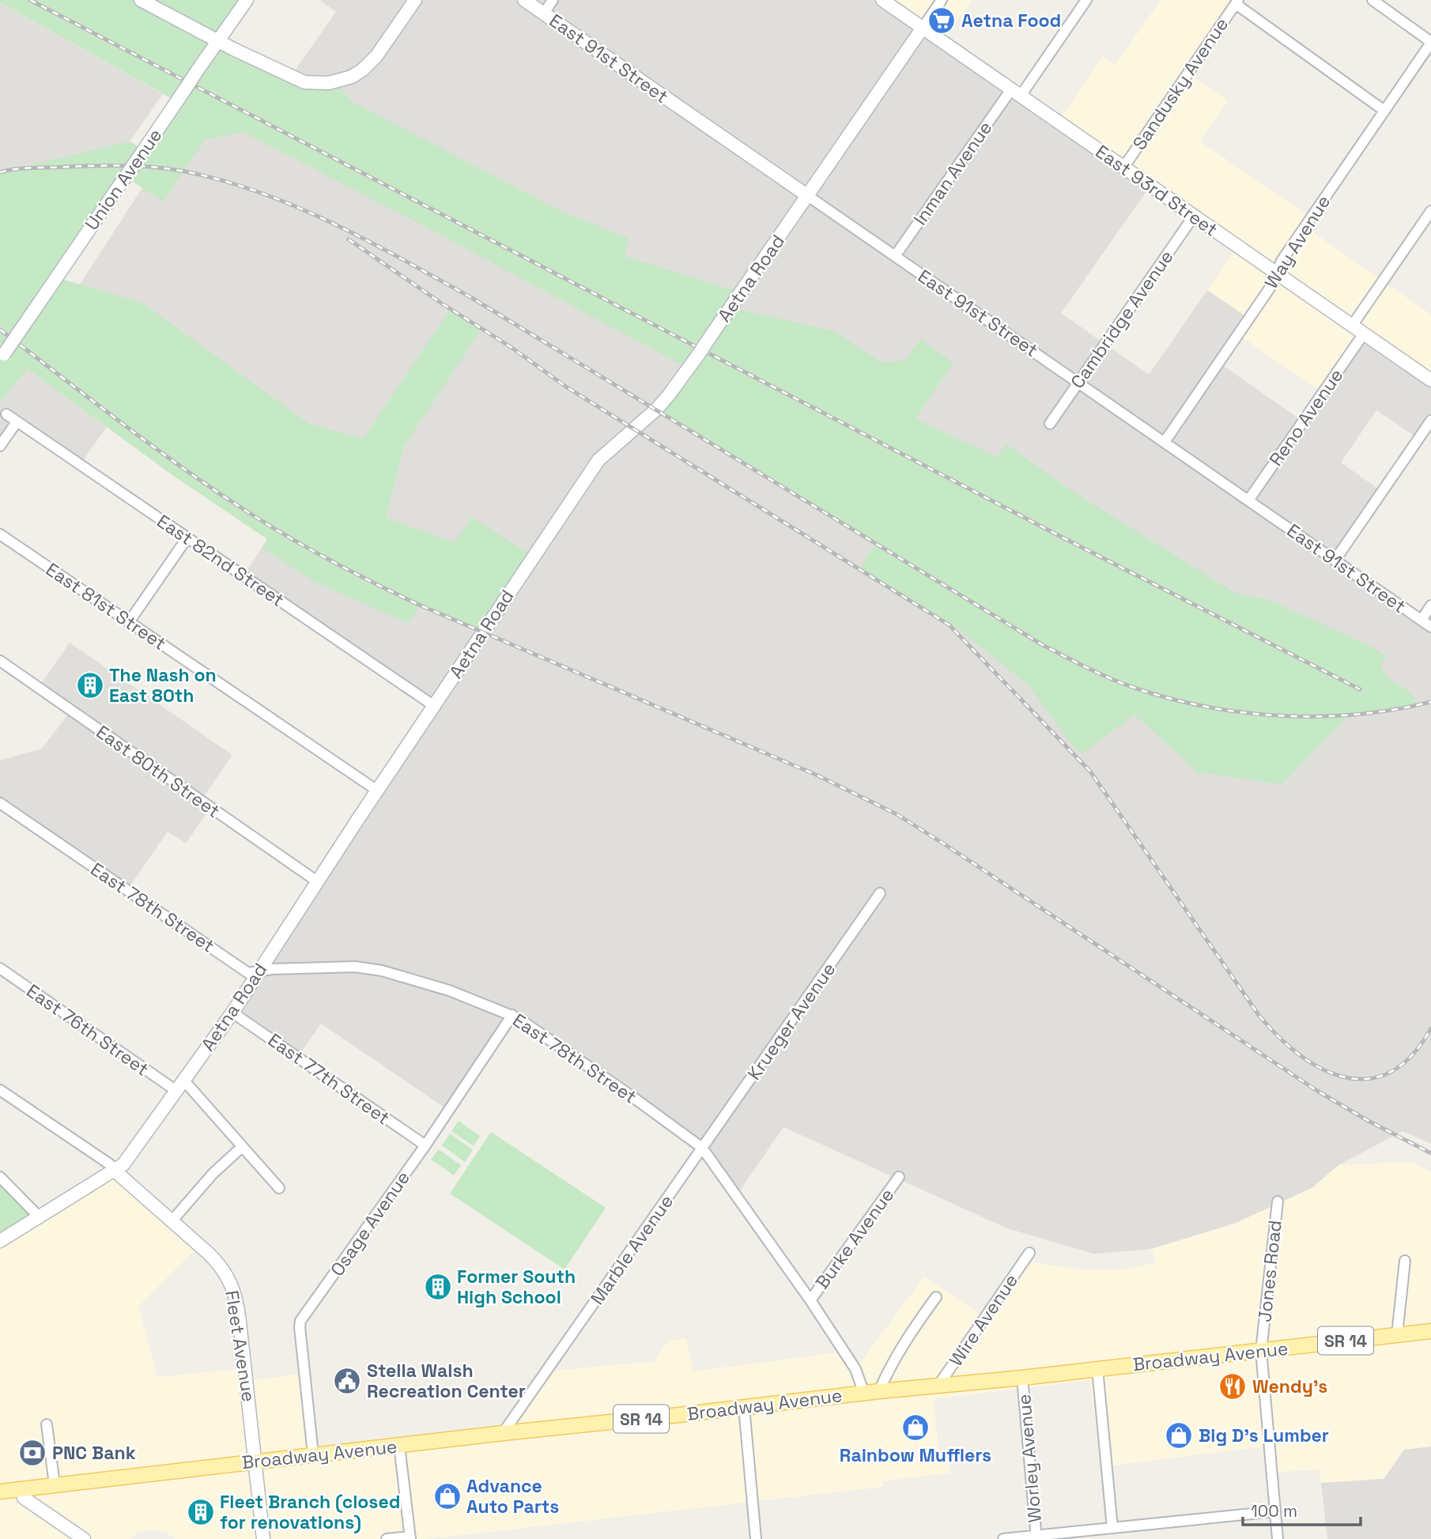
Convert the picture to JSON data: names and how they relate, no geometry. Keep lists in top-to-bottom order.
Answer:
{
  "streets": {
    "main road": ["SR 14", "Broadway Avenue"],
    "street": [
      "East 91st Street",
      "Sandusky Avenue",
      "Inman Avenue",
      "Union Avenue",
      "East 93rd Street",
      "Way Avenue",
      "Aetna Road",
      "Cambridge Avenue",
      "Reno Avenue",
      "East 82nd Street",
      "East 81st Street",
      "East 80th Street",
      "East 78th Street",
      "Krueger Avenue",
      "East 76th Street",
      "East 77th Street",
      "Osage Avenue",
      "Burke Avenue",
      "Marble Avenue",
      "Jones Road",
      "Wire Avenue",
      "Fleet Avenue",
      "Worley Avenue"
    ]
  },
  "crossings": [
    ["East 91st Street", "Inman Avenue"],
    ["East 91st Street", "Way Avenue"],
    ["East 91st Street", "Aetna Road"],
    ["East 91st Street", "Cambridge Avenue"],
    ["East 91st Street", "Reno Avenue"],
    ["Sandusky Avenue", "East 93rd Street"],
    ["Inman Avenue", "East 93rd Street"],
    ["East 93rd Street", "Way Avenue"],
    ["East 93rd Street", "Aetna Road"],
    ["East 93rd Street", "Cambridge Avenue"],
    ["East 93rd Street", "Reno Avenue"],
    ["Aetna Road", "East 82nd Street"],
    ["Aetna Road", "East 81st Street"],
    ["Aetna Road", "East 80th Street"],
    ["Aetna Road", "East 78th Street"],
    ["Aetna Road", "East 76th Street"],
    ["Aetna Road", "East 77th Street"],
    ["Aetna Road", "Fleet Avenue"],
    ["East 78th Street", "Krueger Avenue"],
    ["East 78th Street", "Osage Avenue"],
    ["East 78th Street", "Burke Avenue"],
    ["East 78th Street", "Marble Avenue"],
    ["East 78th Street", "Broadway Avenue"],
    ["Krueger Avenue", "Marble Avenue"],
    ["East 77th Street", "Osage Avenue"],
    ["Osage Avenue", "Broadway Avenue"],
    ["Marble Avenue", "Broadway Avenue"],
    ["Jones Road", "Broadway Avenue"],
    ["Wire Avenue", "Broadway Avenue"],
    ["Fleet Avenue", "Broadway Avenue"],
    ["Broadway Avenue", "Worley Avenue"]
  ],
  "places": {
    "supermarket": ["Aetna Food"],
    "building": ["The Nash on East 80th", "Former South High School", "Fleet Branch (closed for renovations)"],
    "public building": ["Stella Walsh Recreation Center"],
    "restaurant": ["Wendy's"],
    "shop": ["Rainbow Mufflers", "Big D's Lumber", "Advance Auto Parts"],
    "bank": ["PNC Bank"]
  },
  "scale_bar": "100 m"
}
